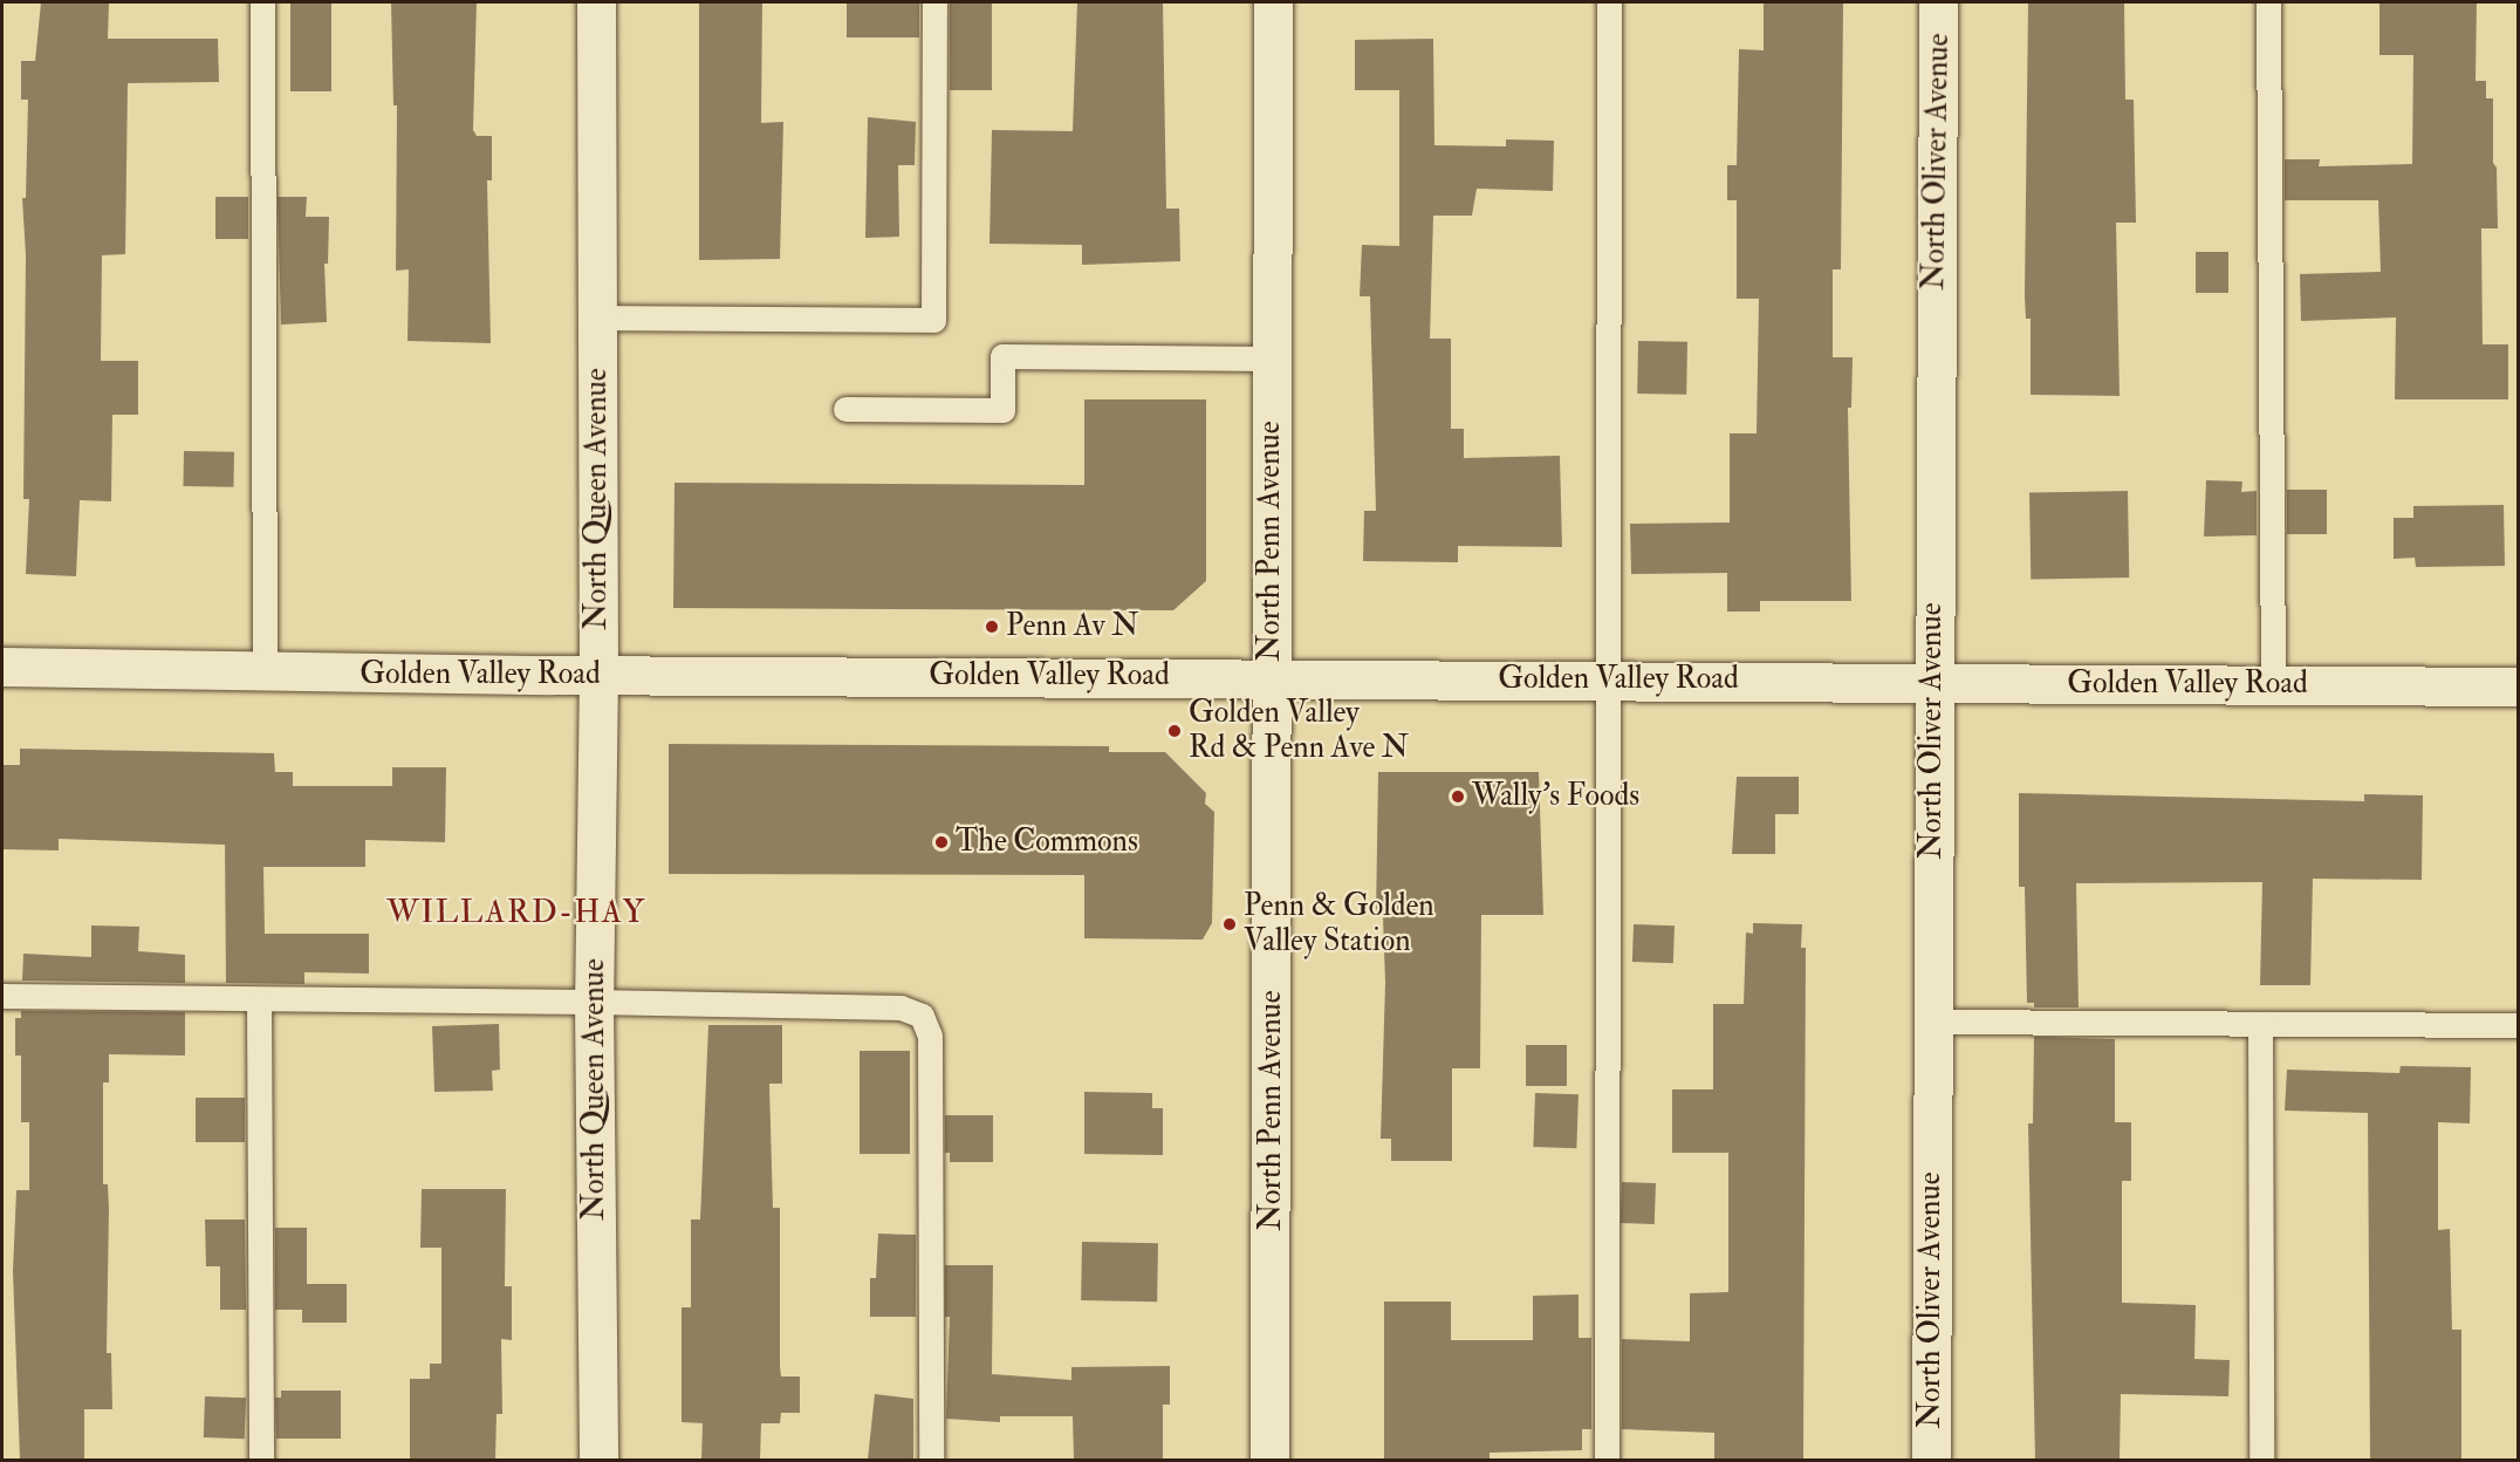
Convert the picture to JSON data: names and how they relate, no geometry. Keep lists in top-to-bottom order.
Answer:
{
  "streets": {
    "street": [
      "North Oliver Avenue",
      "North Queen Avenue",
      "North Penn Avenue",
      "Golden Valley Road"
    ]
  },
  "crossings": [
    ["North Oliver Avenue", "Golden Valley Road"],
    ["North Queen Avenue", "Golden Valley Road"],
    ["North Penn Avenue", "Golden Valley Road"]
  ],
  "districts": ["WILLARD-HAY"],
  "places": [
    "Penn Av N",
    "Golden Valley Rd & Penn Ave N",
    "Wally's Foods",
    "The Commons",
    "Penn & Golden Valley Station"
  ]
}
